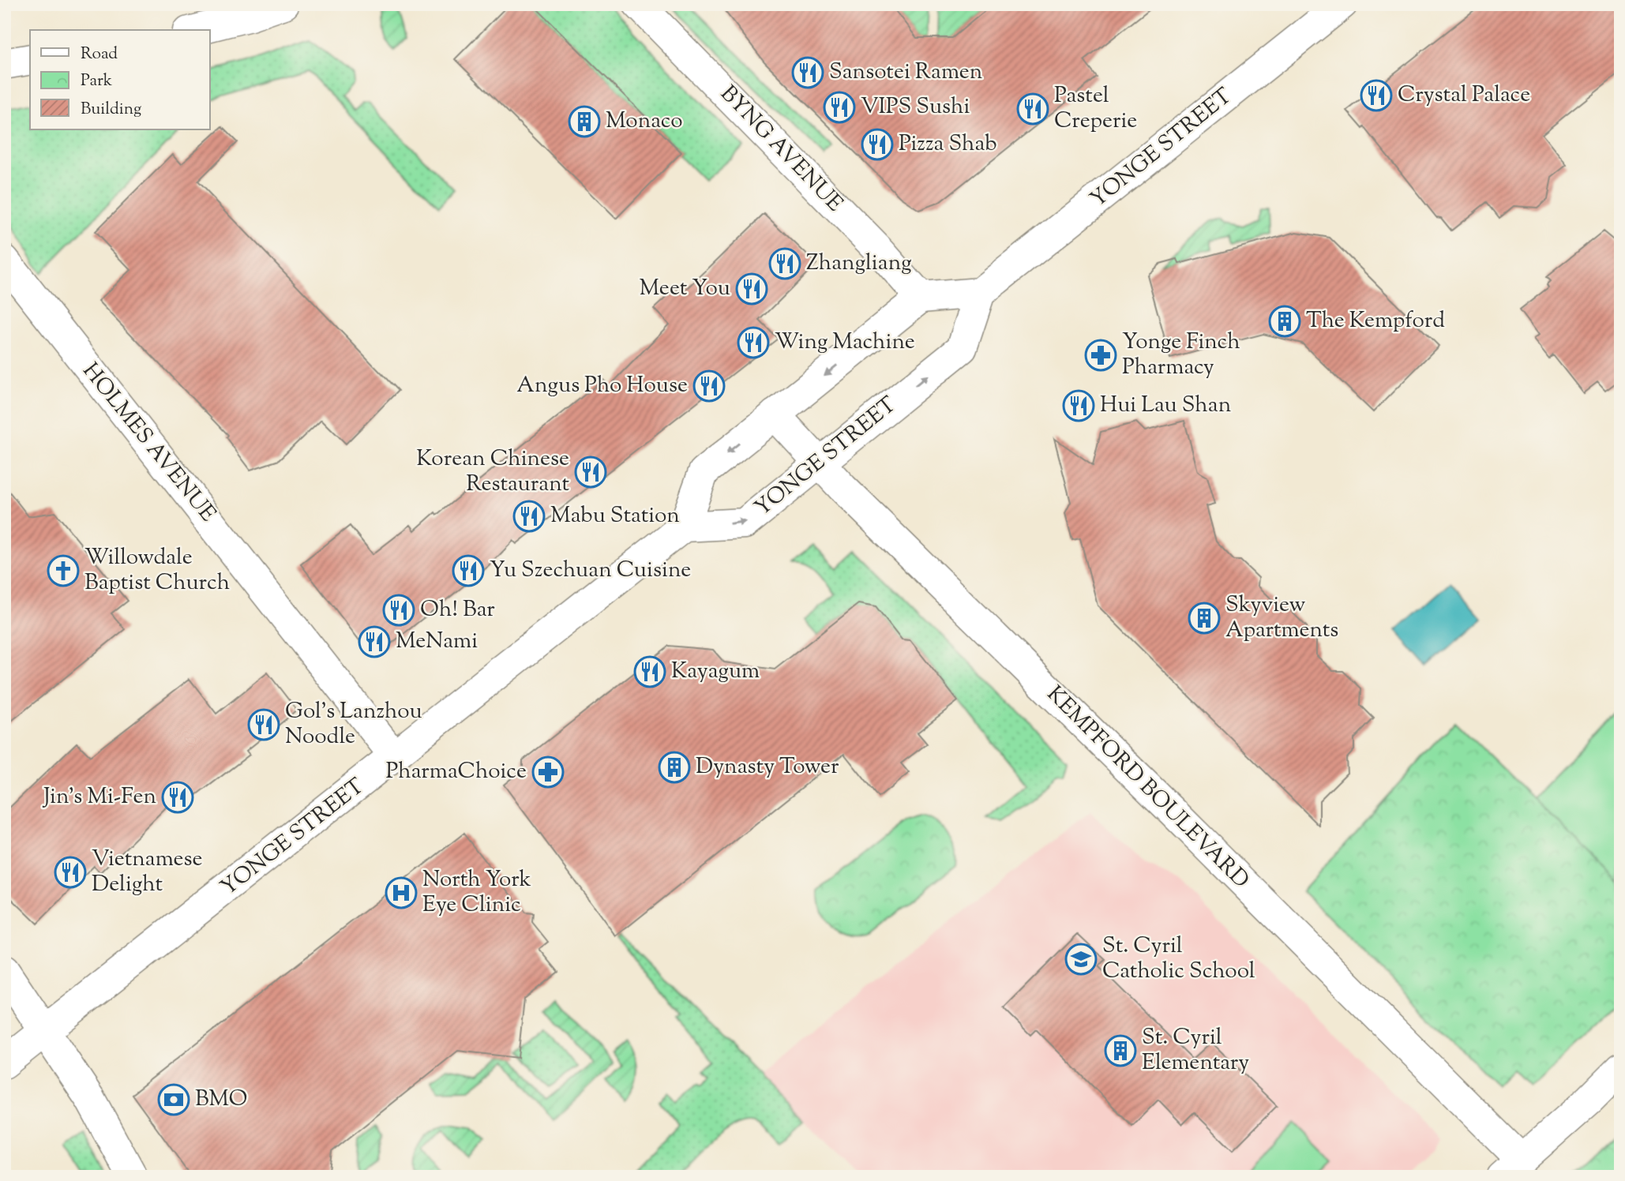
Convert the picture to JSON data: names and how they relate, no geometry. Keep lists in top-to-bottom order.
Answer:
{
  "streets": {
    "street": [
      "YONGE STREET",
      "BYNG AVENUE",
      "HOLMES AVENUE",
      "KEMPFORD BOULEVARD"
    ]
  },
  "crossings": [
    ["YONGE STREET", "HOLMES AVENUE"],
    ["YONGE STREET", "KEMPFORD BOULEVARD"]
  ],
  "places": {
    "restaurant": [
      "Sansotei Ramen",
      "Crystal Palace",
      "VIPS Sushi",
      "Pastel Creperie",
      "Pizza Shab",
      "Zhangliang",
      "Meet You",
      "Wing Machine",
      "Angus Pho House",
      "Hui Lau Shan",
      "Korean Chinese Restaurant",
      "Mabu Station",
      "Yu Szechuan Cuisine",
      "Oh! Bar",
      "MeNami",
      "Kayagum",
      "Gol’s Lanzhou Noodle",
      "Jin's Mi-Fen",
      "Vietnamese Delight"
    ],
    "building": [
      "Monaco",
      "The Kempford",
      "Skyview Apartments",
      "Dynasty Tower",
      "St. Cyril Elementary"
    ],
    "pharmacy": ["Yonge Finch Pharmacy", "PharmaChoice"],
    "church": ["Willowdale Baptist Church"],
    "hospital": ["North York Eye Clinic"],
    "school or university": ["St. Cyril Catholic School"],
    "bank": ["BMO"]
  },
  "legend": ["Road", "Park", "Building"]
}
